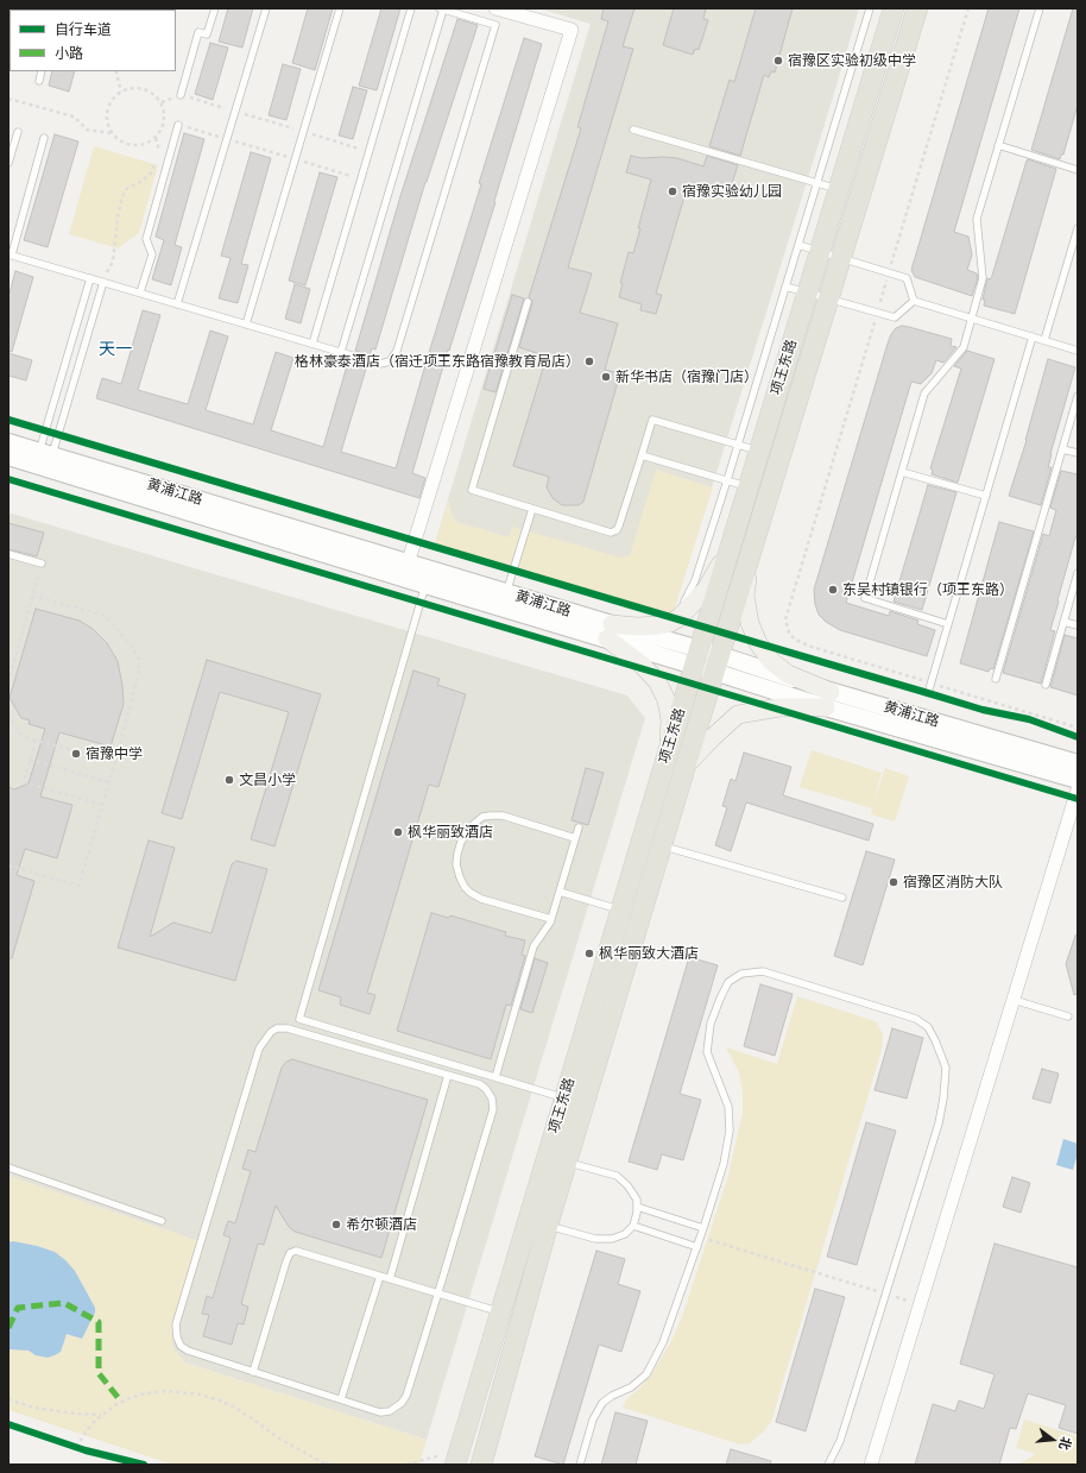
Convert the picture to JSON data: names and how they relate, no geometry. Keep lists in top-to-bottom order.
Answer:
{
  "streets": {
    "main road": ["项王东路"],
    "street": ["黄浦江路"]
  },
  "crossings": [
    ["项王东路", "黄浦江路"]
  ],
  "districts": ["天一"],
  "places": [
    "宿豫区实验初级中学",
    "宿豫实验幼儿园",
    "格林豪泰酒店（宿迁项王东路宿豫教育局店）",
    "新华书店（宿豫门店）",
    "东吴村镇银行（项王东路）",
    "宿豫中学",
    "文昌小学",
    "枫华丽致酒店",
    "宿豫区消防大队",
    "枫华丽致大酒店",
    "希尔顿酒店"
  ],
  "legend": ["自行车道", "小路"],
  "north": "right"
}
